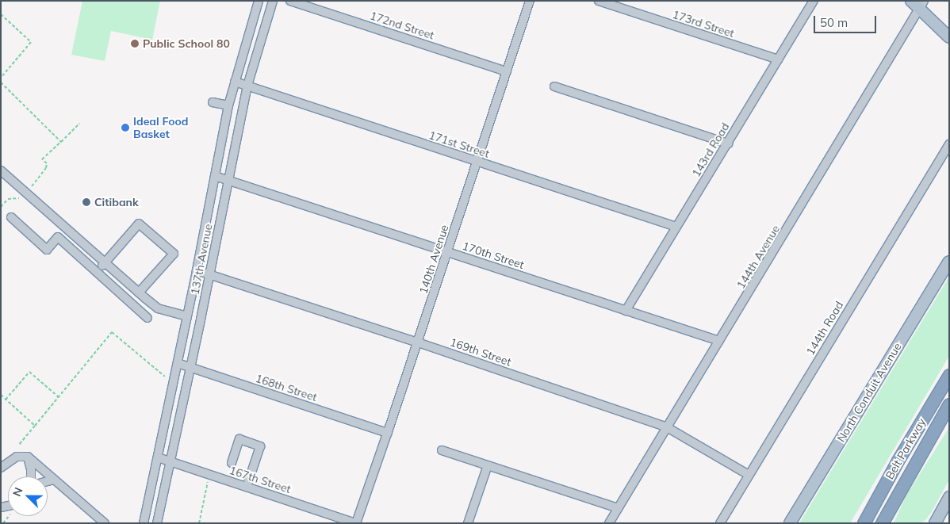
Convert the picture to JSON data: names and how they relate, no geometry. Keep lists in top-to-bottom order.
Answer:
{
  "streets": {
    "highway": ["Belt Parkway"],
    "main road": ["North Conduit Avenue"],
    "street": [
      "173rd Street",
      "172nd Street",
      "171st Street",
      "143rd Road",
      "170th Street",
      "144th Avenue",
      "137th Avenue",
      "140th Avenue",
      "144th Road",
      "169th Street",
      "168th Street",
      "167th Street"
    ]
  },
  "crossings": [
    ["173rd Street", "143rd Road"],
    ["172nd Street", "140th Avenue"],
    ["171st Street", "143rd Road"],
    ["171st Street", "137th Avenue"],
    ["171st Street", "140th Avenue"],
    ["143rd Road", "170th Street"],
    ["170th Street", "144th Avenue"],
    ["170th Street", "137th Avenue"],
    ["170th Street", "140th Avenue"],
    ["144th Avenue", "169th Street"],
    ["137th Avenue", "169th Street"],
    ["137th Avenue", "168th Street"],
    ["137th Avenue", "167th Street"],
    ["140th Avenue", "169th Street"],
    ["140th Avenue", "168th Street"],
    ["140th Avenue", "167th Street"],
    ["144th Road", "169th Street"]
  ],
  "places": ["Public School 80", "Ideal Food Basket", "Citibank"],
  "scale_bar": "50 m",
  "north": "top left"
}
